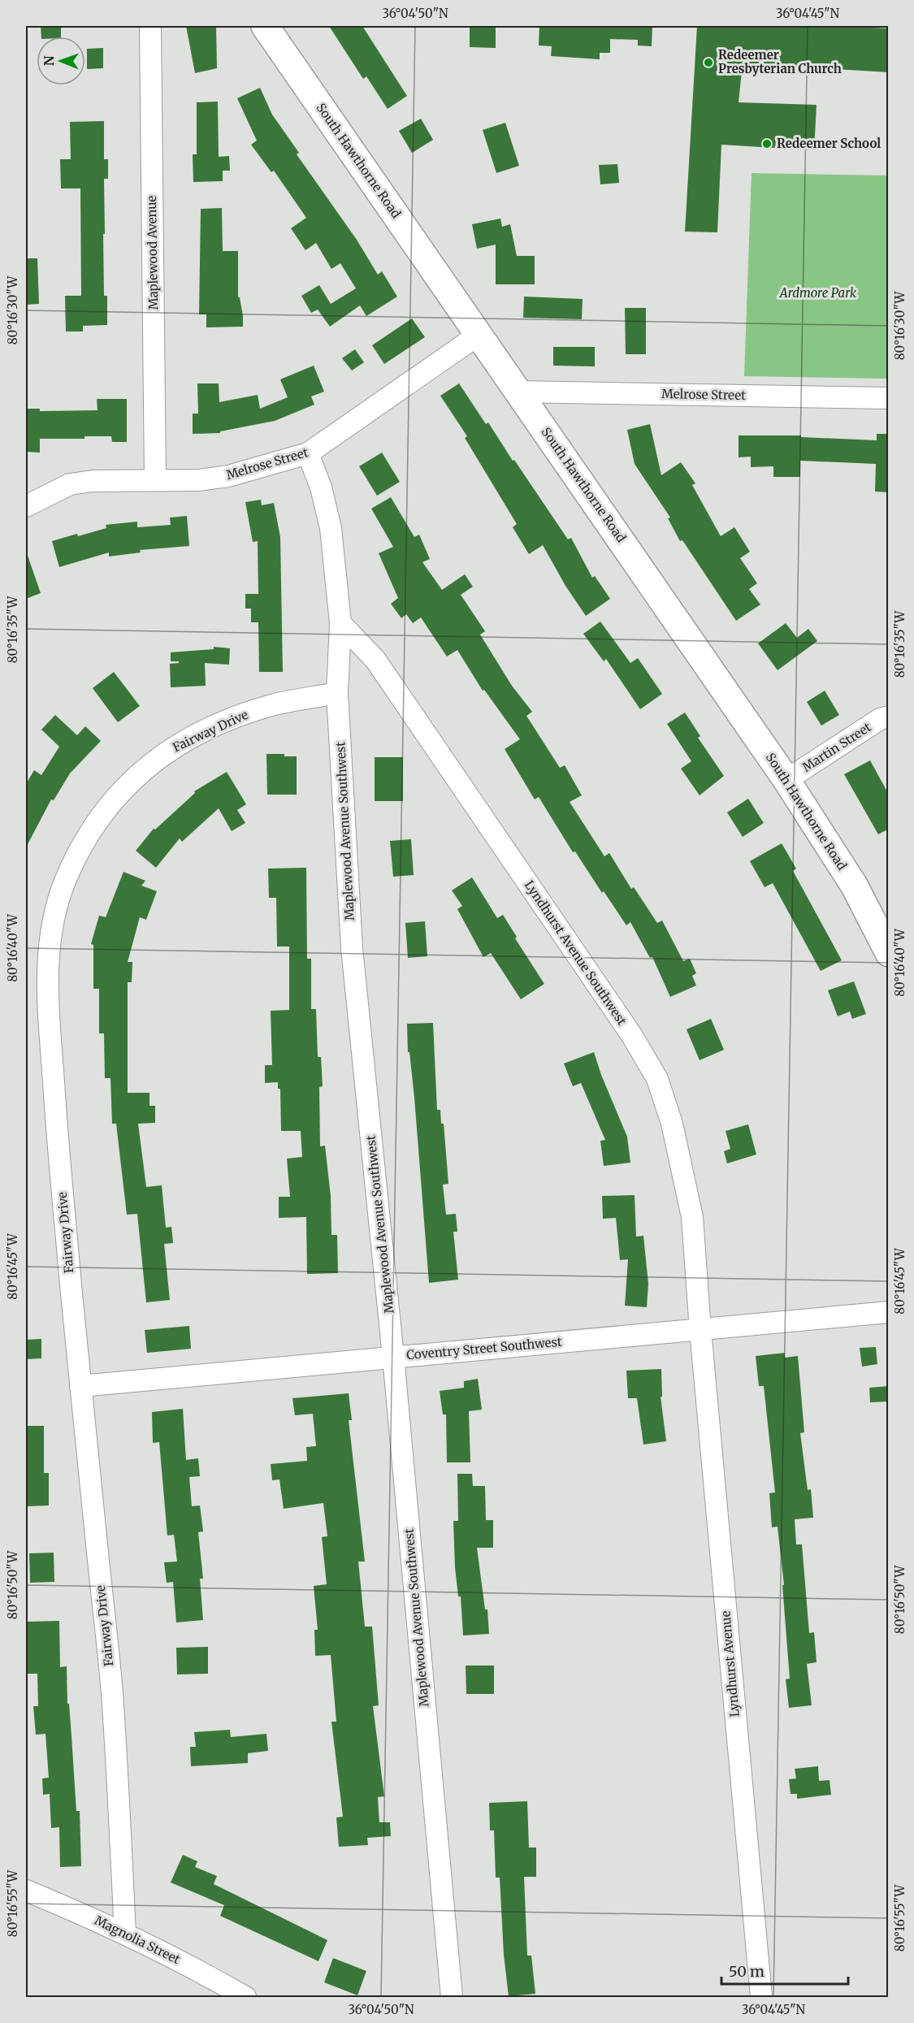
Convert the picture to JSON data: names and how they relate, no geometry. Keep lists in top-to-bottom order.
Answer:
{
  "streets": {
    "main road": ["South Hawthorne Road"],
    "street": [
      "Maplewood Avenue",
      "Melrose Street",
      "Fairway Drive",
      "Martin Street",
      "Maplewood Avenue Southwest",
      "Lyndhurst Avenue Southwest",
      "Coventry Street Southwest",
      "Lyndhurst Avenue",
      "Magnolia Street"
    ]
  },
  "crossings": [
    ["South Hawthorne Road", "Melrose Street"],
    ["South Hawthorne Road", "Martin Street"],
    ["Maplewood Avenue", "Melrose Street"],
    ["Melrose Street", "Maplewood Avenue Southwest"],
    ["Fairway Drive", "Maplewood Avenue Southwest"],
    ["Fairway Drive", "Coventry Street Southwest"],
    ["Fairway Drive", "Magnolia Street"],
    ["Maplewood Avenue Southwest", "Lyndhurst Avenue Southwest"],
    ["Maplewood Avenue Southwest", "Coventry Street Southwest"],
    ["Lyndhurst Avenue Southwest", "Coventry Street Southwest"],
    ["Lyndhurst Avenue Southwest", "Lyndhurst Avenue"],
    ["Coventry Street Southwest", "Lyndhurst Avenue"]
  ],
  "parks": ["Ardmore Park"],
  "places": ["Redeemer Presbyterian Church", "Redeemer School"],
  "scale_bar": "50 m",
  "north": "left",
  "coordinates": [
    "36°04'50\"N",
    "36°04'45\"N",
    "80°16'30\"W",
    "80°16'35\"W",
    "80°16'40\"W",
    "80°16'45\"W",
    "80°16'50\"W",
    "80°16'55\"W"
  ]
}
